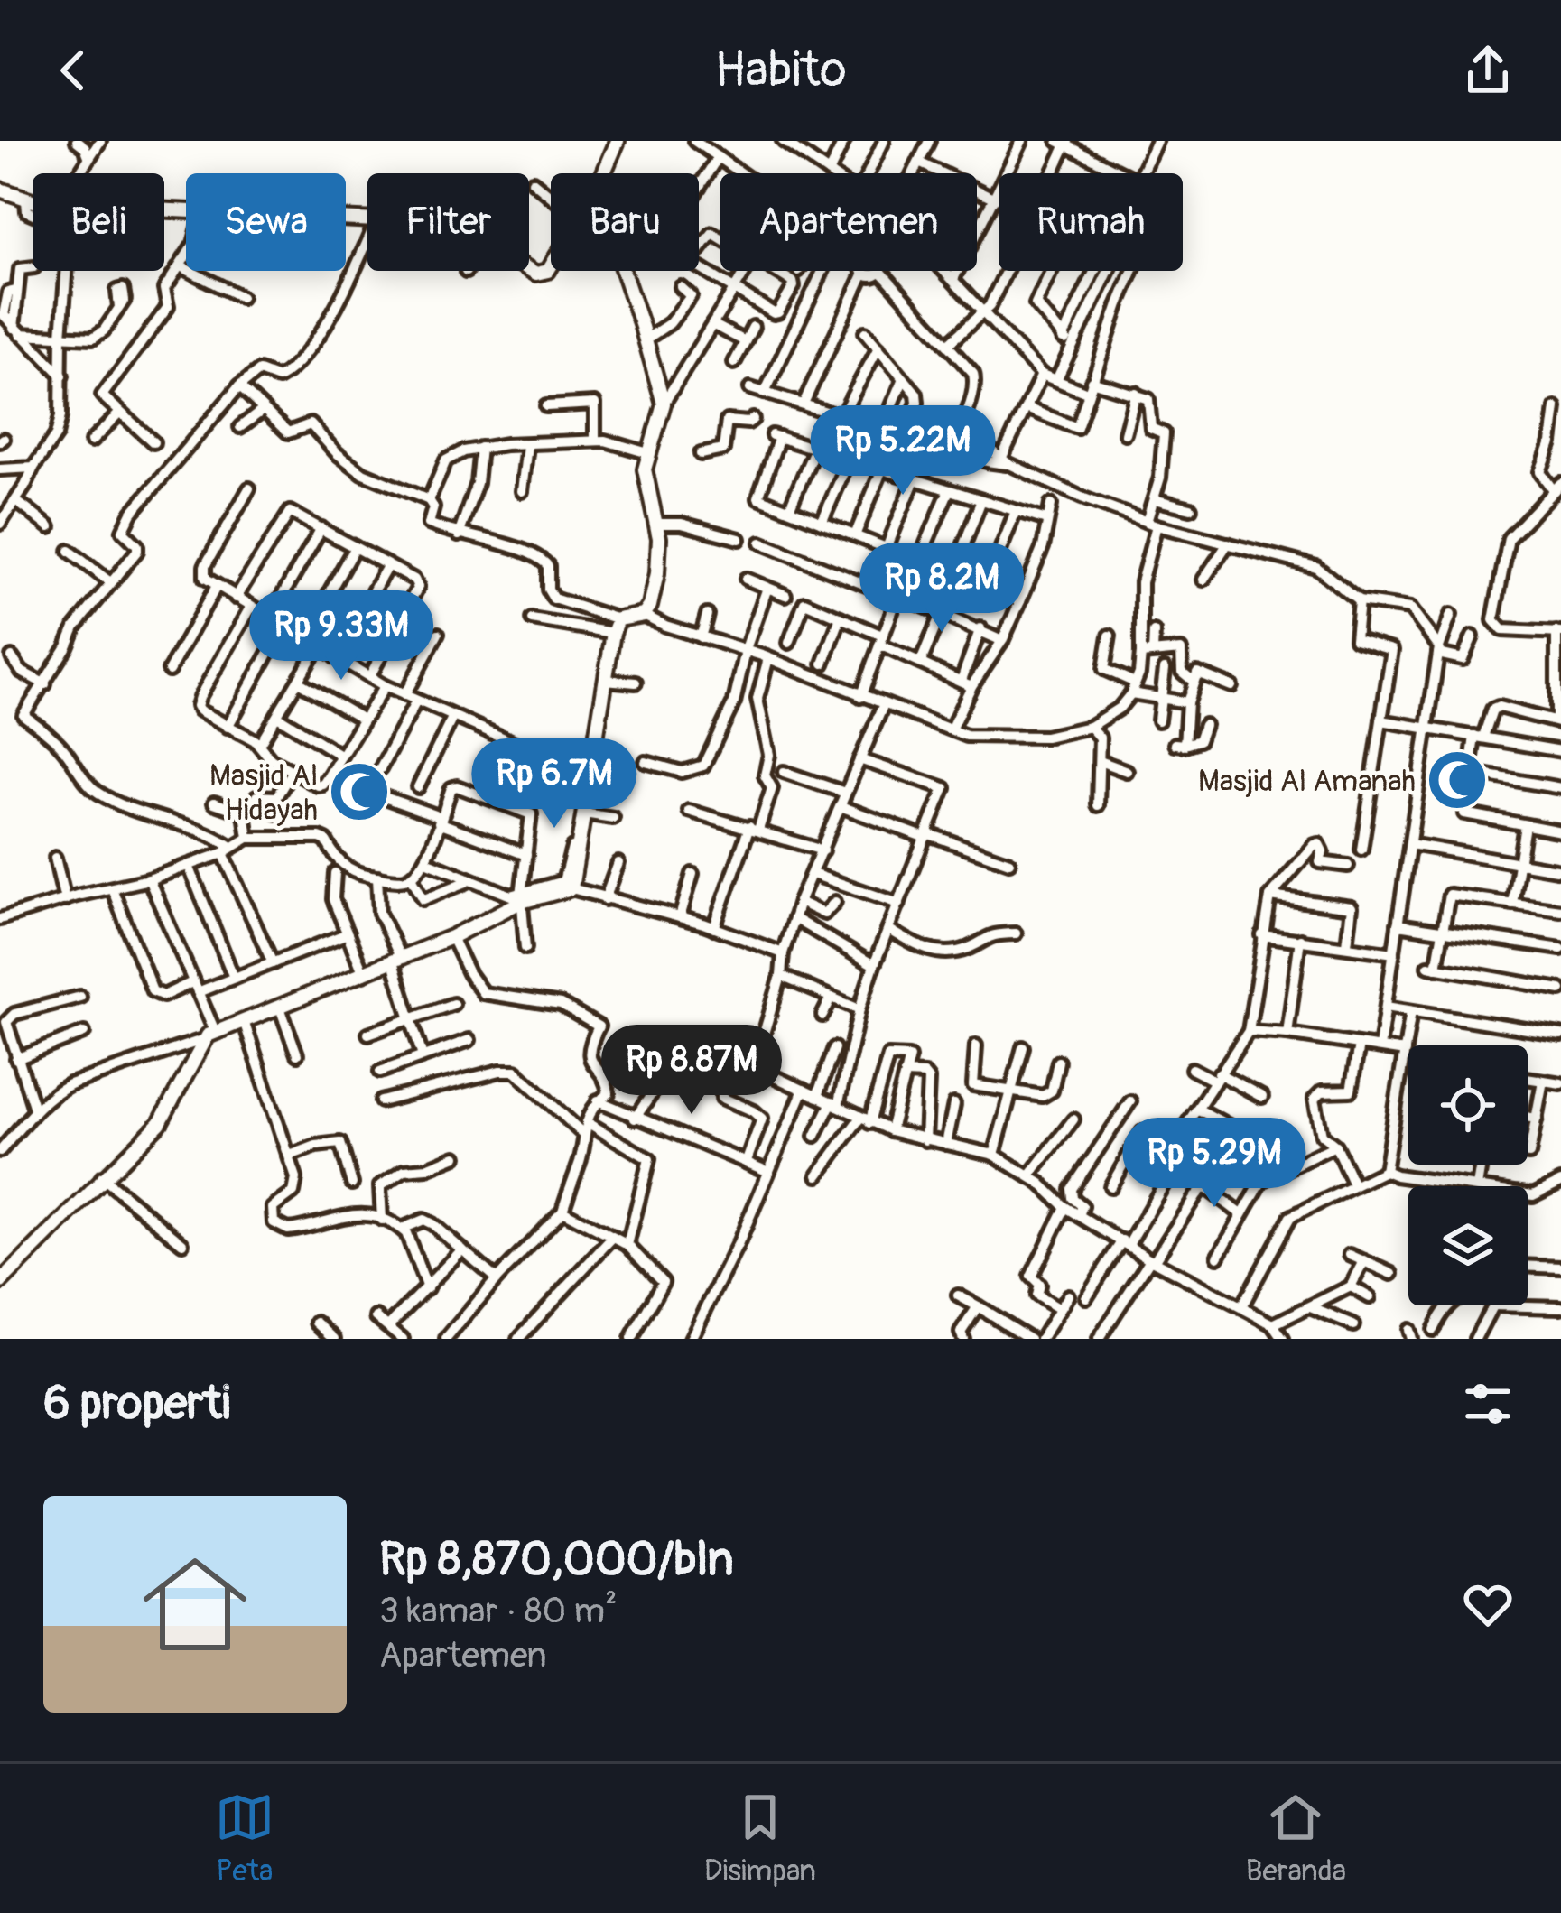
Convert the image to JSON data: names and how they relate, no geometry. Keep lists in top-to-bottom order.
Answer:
{
  "places": {
    "mosque": ["Masjid Al Amanah", "Masjid Al Hidayah"]
  },
  "page": {
    "header": "Habito",
    "chip": [
      "Beli",
      "Sewa",
      "Filter",
      "Baru",
      "Apartemen",
      "Rumah"
    ],
    "price": [
      "Rp 5.22M",
      "Rp 8.2M",
      "Rp 9.33M",
      "Rp 6.7M",
      "Rp 8.87M",
      "Rp 5.29M"
    ],
    "heading": "6 properti",
    "list": [
      {
        "name": "Rp 8,870,000/bln",
        "note": "3 kamar · 80 m² · Apartemen"
      }
    ],
    "tabs": ["Peta", "Disimpan", "Beranda"]
  }
}
